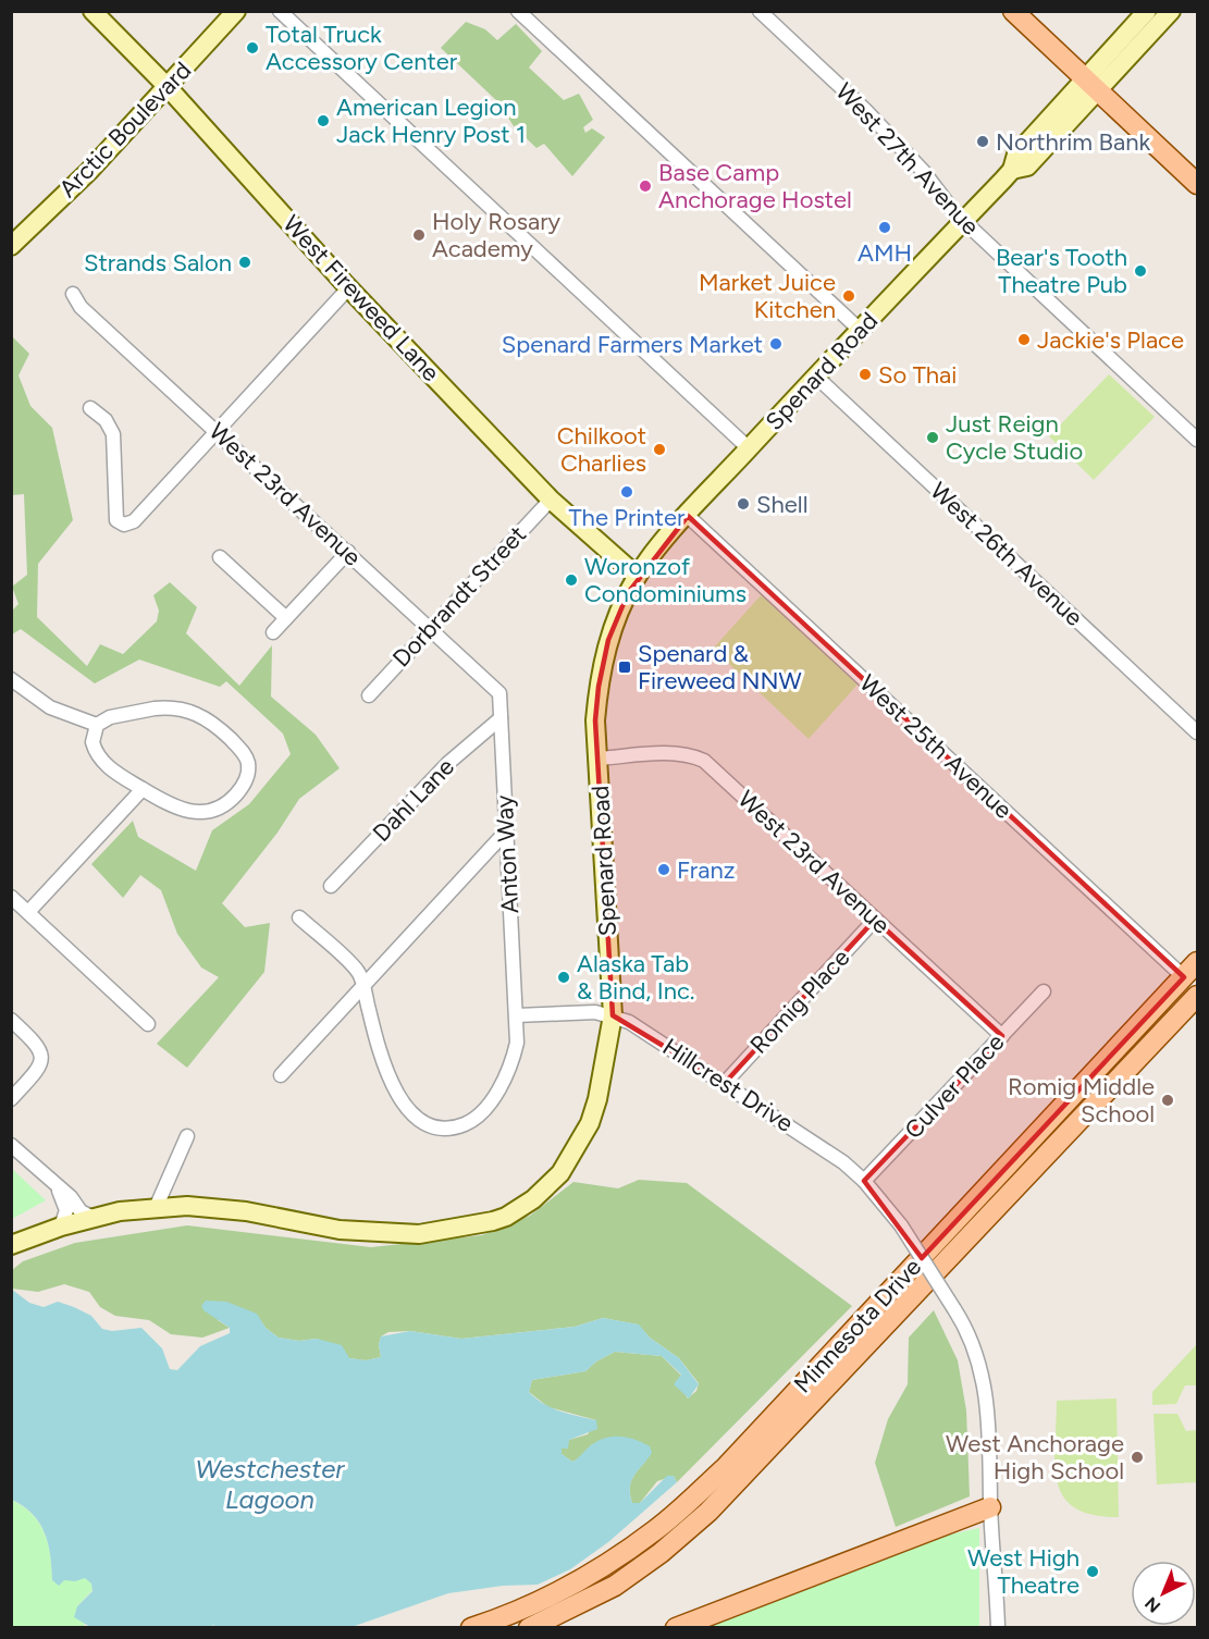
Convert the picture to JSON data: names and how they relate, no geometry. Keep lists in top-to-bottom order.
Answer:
{
  "streets": {
    "main road": [
      "Arctic Boulevard",
      "West Fireweed Lane",
      "Spenard Road",
      "Minnesota Drive"
    ],
    "street": [
      "West 27th Avenue",
      "West 23rd Avenue",
      "West 26th Avenue",
      "Dorbrandt Street",
      "West 25th Avenue",
      "Dahl Lane",
      "Anton Way",
      "Romig Place",
      "Hillcrest Drive",
      "Culver Place"
    ]
  },
  "crossings": [
    ["Arctic Boulevard", "West Fireweed Lane"],
    ["West 27th Avenue", "Spenard Road"],
    ["West Fireweed Lane", "Spenard Road"],
    ["West Fireweed Lane", "Dorbrandt Street"],
    ["Spenard Road", "West 23rd Avenue"],
    ["Spenard Road", "West 26th Avenue"],
    ["Spenard Road", "West 25th Avenue"],
    ["Spenard Road", "Hillcrest Drive"],
    ["West 23rd Avenue", "Dorbrandt Street"],
    ["West 23rd Avenue", "Anton Way"],
    ["West 23rd Avenue", "Romig Place"],
    ["West 23rd Avenue", "Culver Place"],
    ["West 25th Avenue", "Minnesota Drive"],
    ["Dahl Lane", "Anton Way"],
    ["Anton Way", "Hillcrest Drive"],
    ["Romig Place", "Hillcrest Drive"],
    ["Hillcrest Drive", "Culver Place"]
  ],
  "water": ["Westchester Lagoon"],
  "places": {
    "other": [
      "Total Truck Accessory Center",
      "American Legion Jack Henry Post 1",
      "Northrim Bank",
      "Base Camp Anchorage Hostel",
      "AMH",
      "Holy Rosary Academy",
      "Strands Salon",
      "Bear's Tooth Theatre Pub",
      "Market Juice Kitchen",
      "Jackie's Place",
      "Spenard Farmers Market",
      "So Thai",
      "Just Reign Cycle Studio",
      "Chilkoot Charlies",
      "The Printer",
      "Shell",
      "Woronzof Condominiums",
      "Franz",
      "Alaska Tab & Bind, Inc.",
      "Romig Middle School",
      "West Anchorage High School",
      "West High Theatre"
    ],
    "transit": ["Spenard & Fireweed NNW"]
  },
  "north": "bottom left"
}
